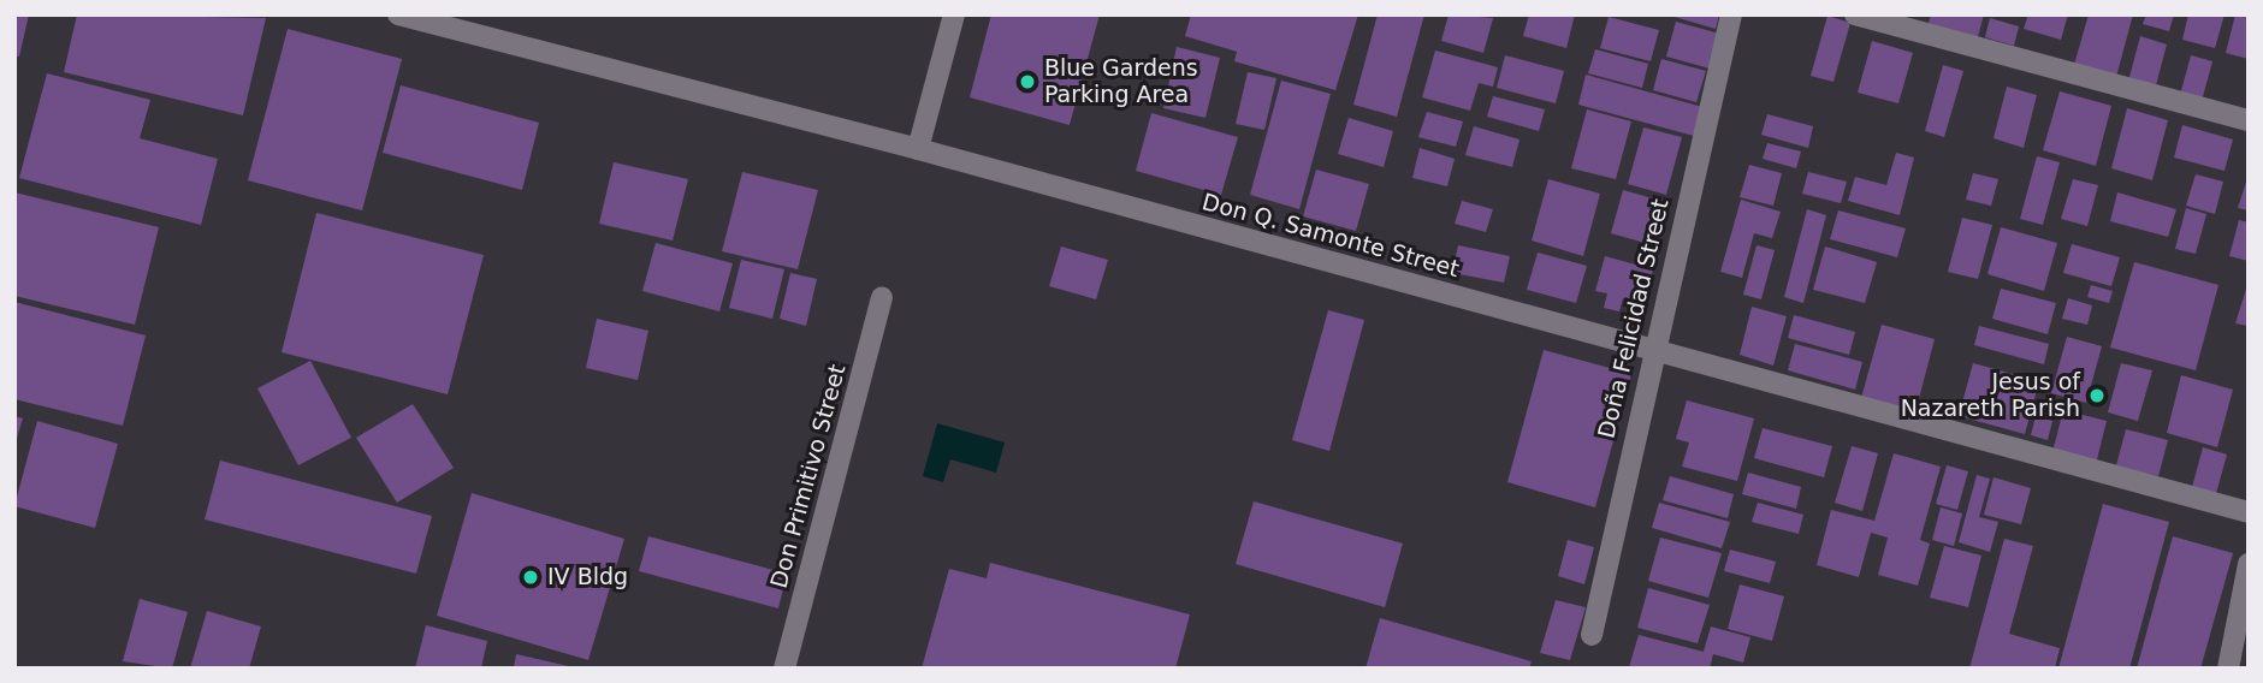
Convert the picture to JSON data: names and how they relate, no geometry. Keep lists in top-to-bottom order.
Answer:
{
  "streets": {
    "street": ["Don Q. Samonte Street", "Doña Felicidad Street", "Don Primitivo Street"]
  },
  "crossings": [
    ["Don Q. Samonte Street", "Doña Felicidad Street"]
  ],
  "places": ["Blue Gardens Parking Area", "Jesus of Nazareth Parish", "IV Bldg"]
}
